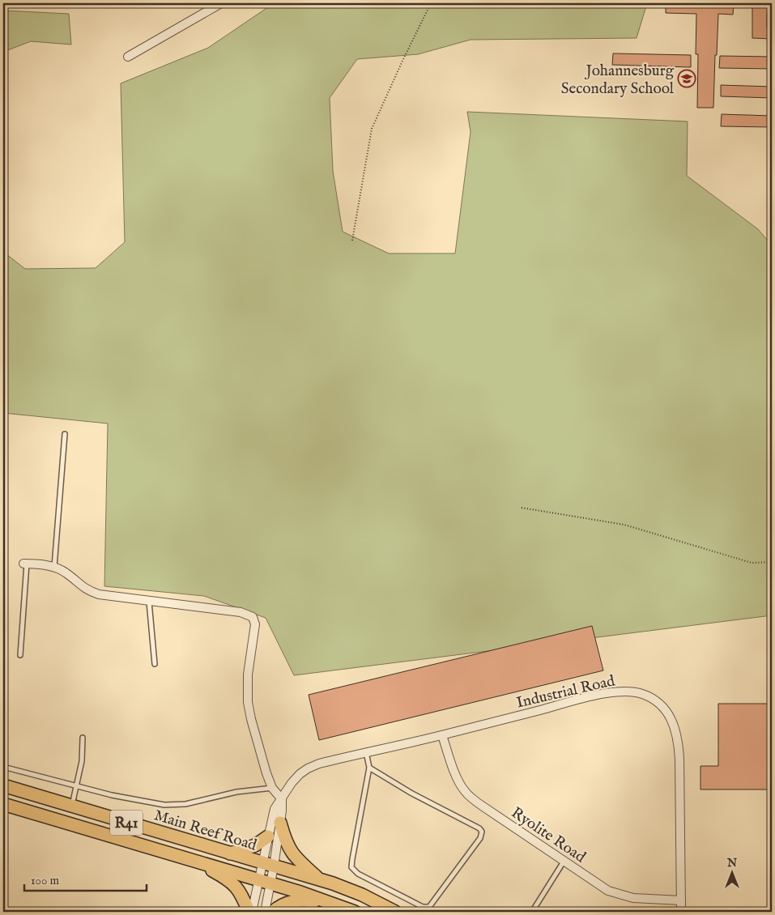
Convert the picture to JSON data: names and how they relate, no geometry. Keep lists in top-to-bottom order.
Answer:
{
  "streets": {
    "main road": ["R41", "Main Reef Road"],
    "street": ["Industrial Road", "Ryolite Road"]
  },
  "crossings": [
    ["Industrial Road", "R41"],
    ["Industrial Road", "Main Reef Road"],
    ["Industrial Road", "Ryolite Road"]
  ],
  "places": {
    "school or university": ["Johannesburg Secondary School"]
  },
  "scale_bar": "100 m",
  "north": "top"
}
